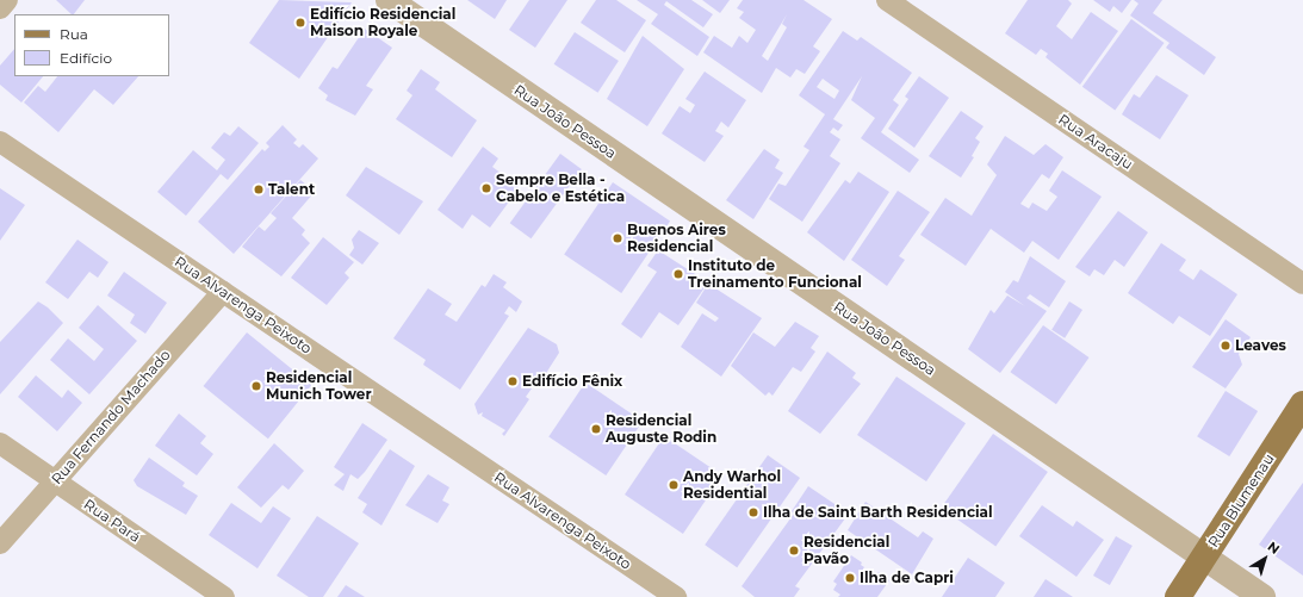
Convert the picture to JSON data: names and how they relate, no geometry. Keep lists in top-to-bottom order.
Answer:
{
  "streets": {
    "main road": ["Rua Blumenau"],
    "street": [
      "Rua João Pessoa",
      "Rua Aracaju",
      "Rua Alvarenga Peixoto",
      "Rua Fernando Machado",
      "Rua Pará"
    ]
  },
  "crossings": [
    ["Rua João Pessoa", "Rua Blumenau"],
    ["Rua Alvarenga Peixoto", "Rua Fernando Machado"],
    ["Rua Fernando Machado", "Rua Pará"]
  ],
  "places": [
    "Edifício Residencial Maison Royale",
    "Sempre Bella - Cabelo e Estética",
    "Talent",
    "Buenos Aires Residencial",
    "Instituto de Treinamento Funcional",
    "Leaves",
    "Edifício Fênix",
    "Residencial Munich Tower",
    "Residencial Auguste Rodin",
    "Andy Warhol Residential",
    "Ilha de Saint Barth Residencial",
    "Residencial Pavão",
    "Ilha de Capri"
  ],
  "legend": ["Rua", "Edifício"],
  "north": "top right"
}
